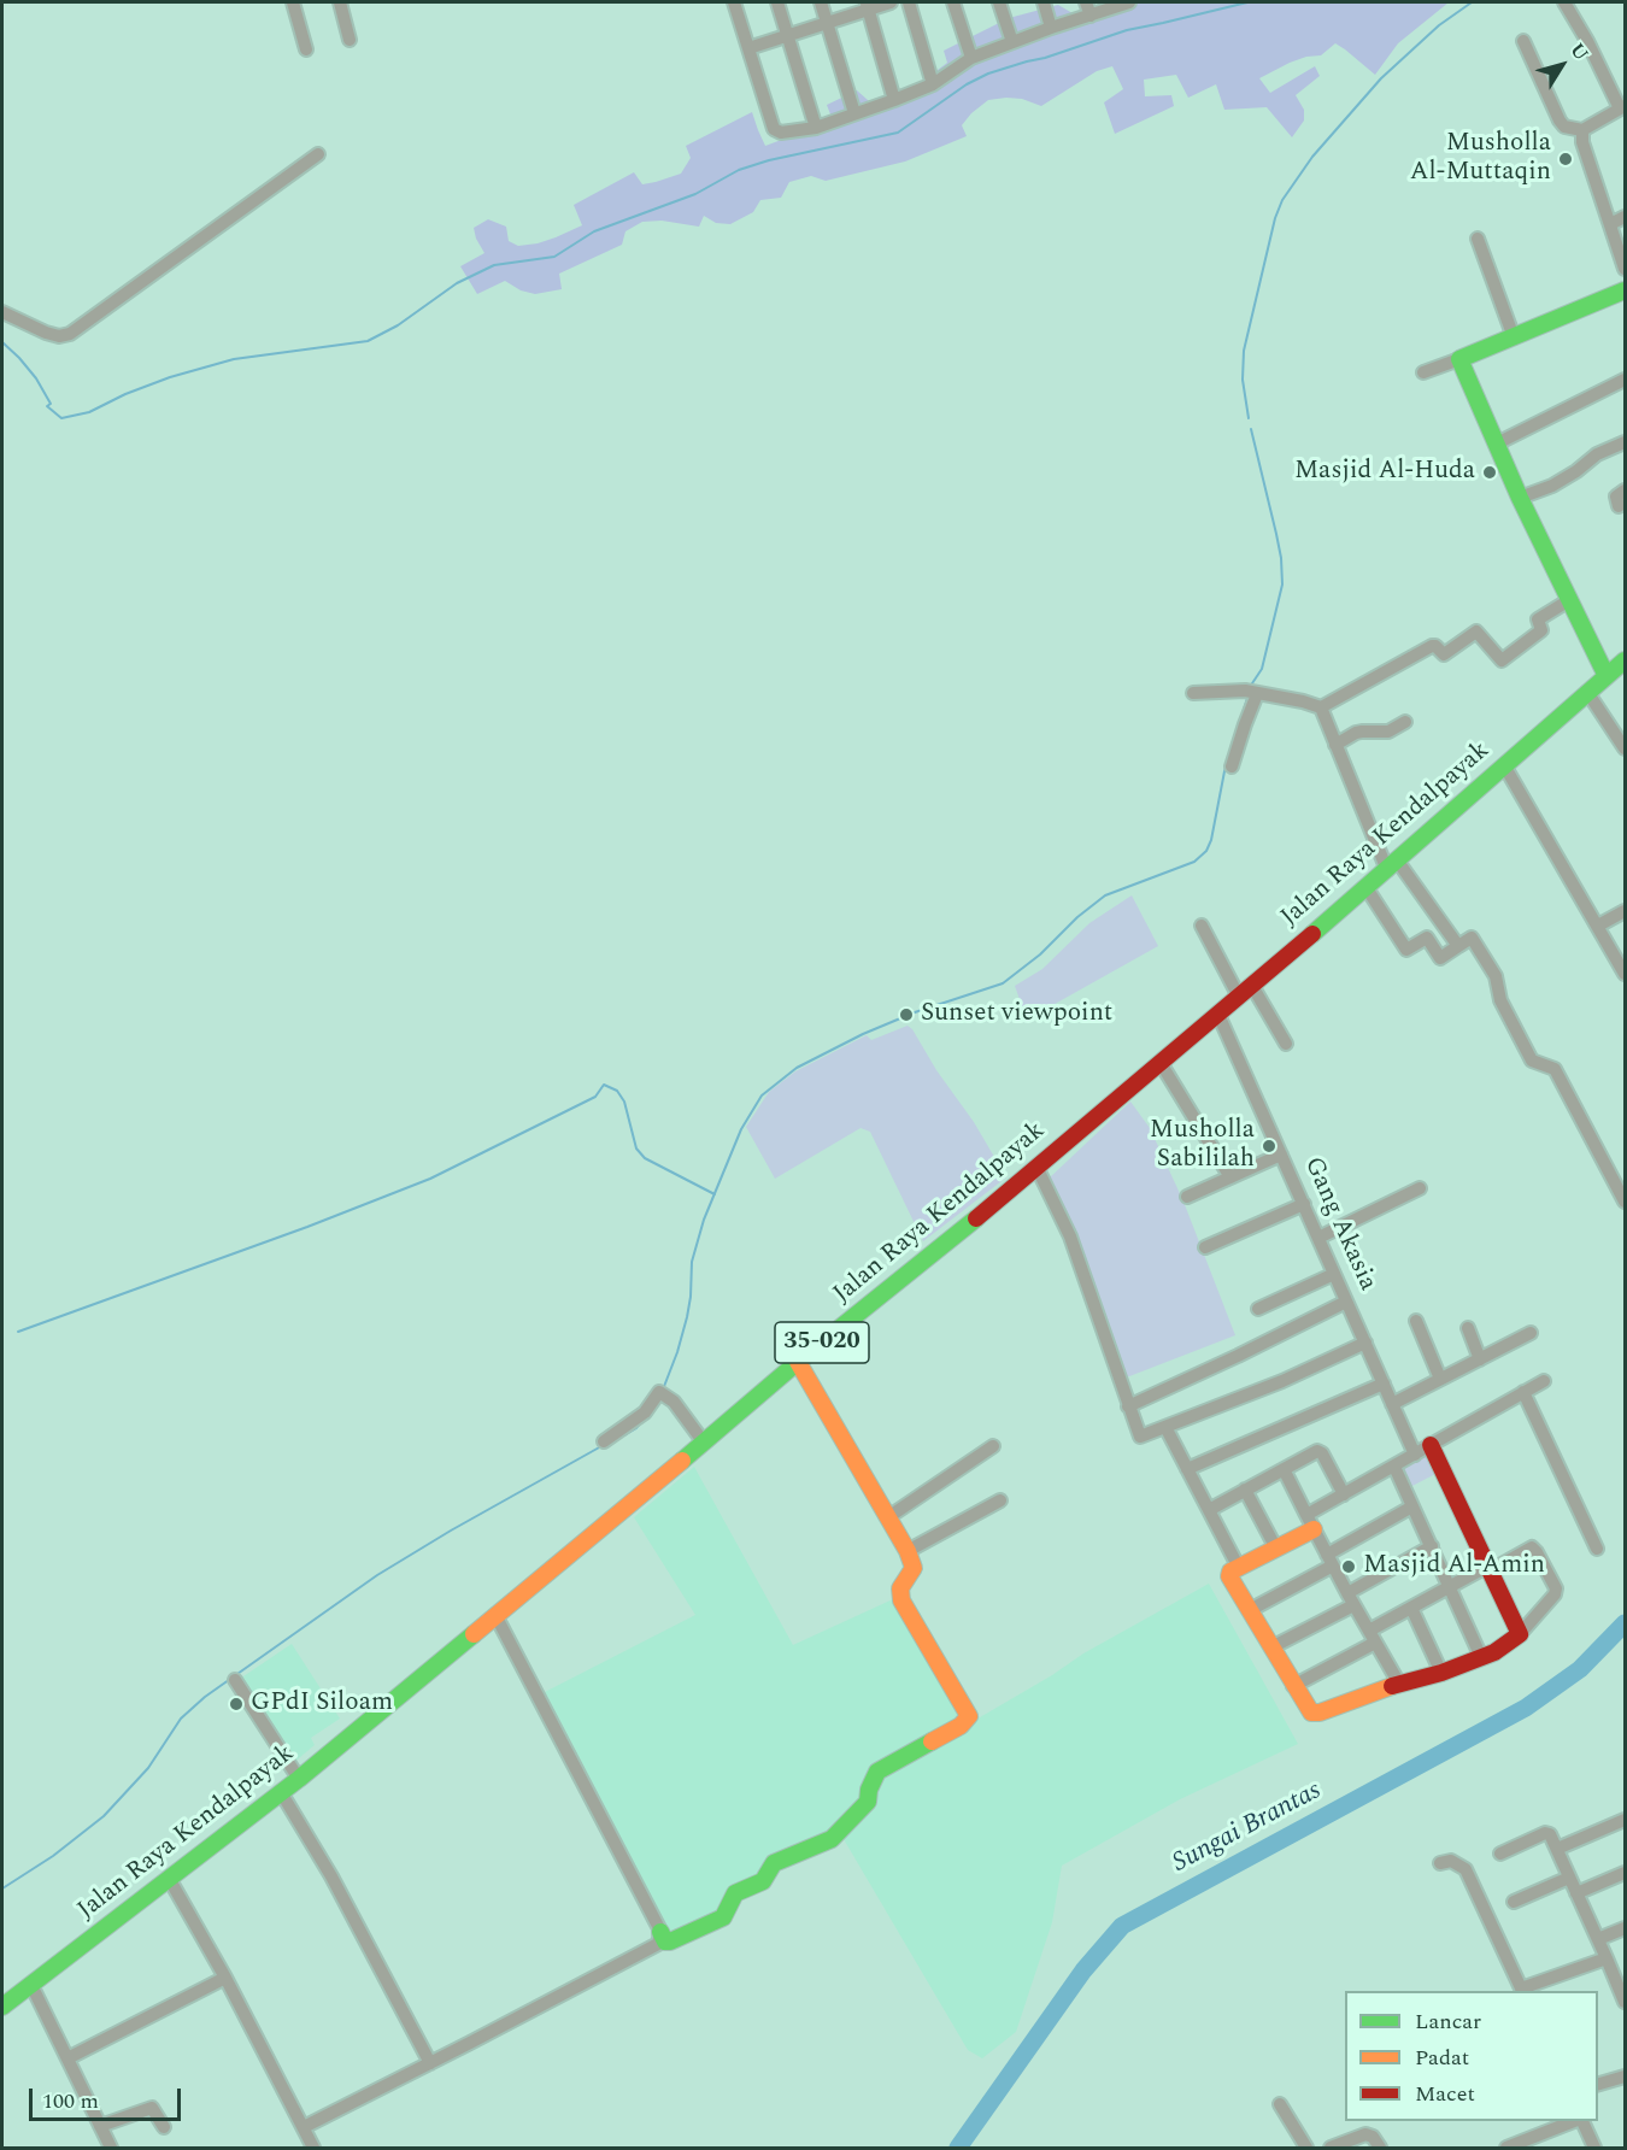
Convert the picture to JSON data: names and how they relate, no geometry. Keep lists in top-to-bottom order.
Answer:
{
  "streets": {
    "main road": ["Jalan Raya Kendalpayak", "35-020"],
    "street": ["Gang Akasia"]
  },
  "crossings": [
    ["Jalan Raya Kendalpayak", "Gang Akasia"]
  ],
  "water": ["Sungai Brantas"],
  "places": [
    "Musholla Al-Muttaqin",
    "Masjid Al-Huda",
    "Sunset viewpoint",
    "Musholla Sabililah",
    "Masjid Al-Amin",
    "GPdI Siloam"
  ],
  "legend": ["Lancar", "Padat", "Macet"],
  "scale_bar": "100 m",
  "north": "top right"
}
